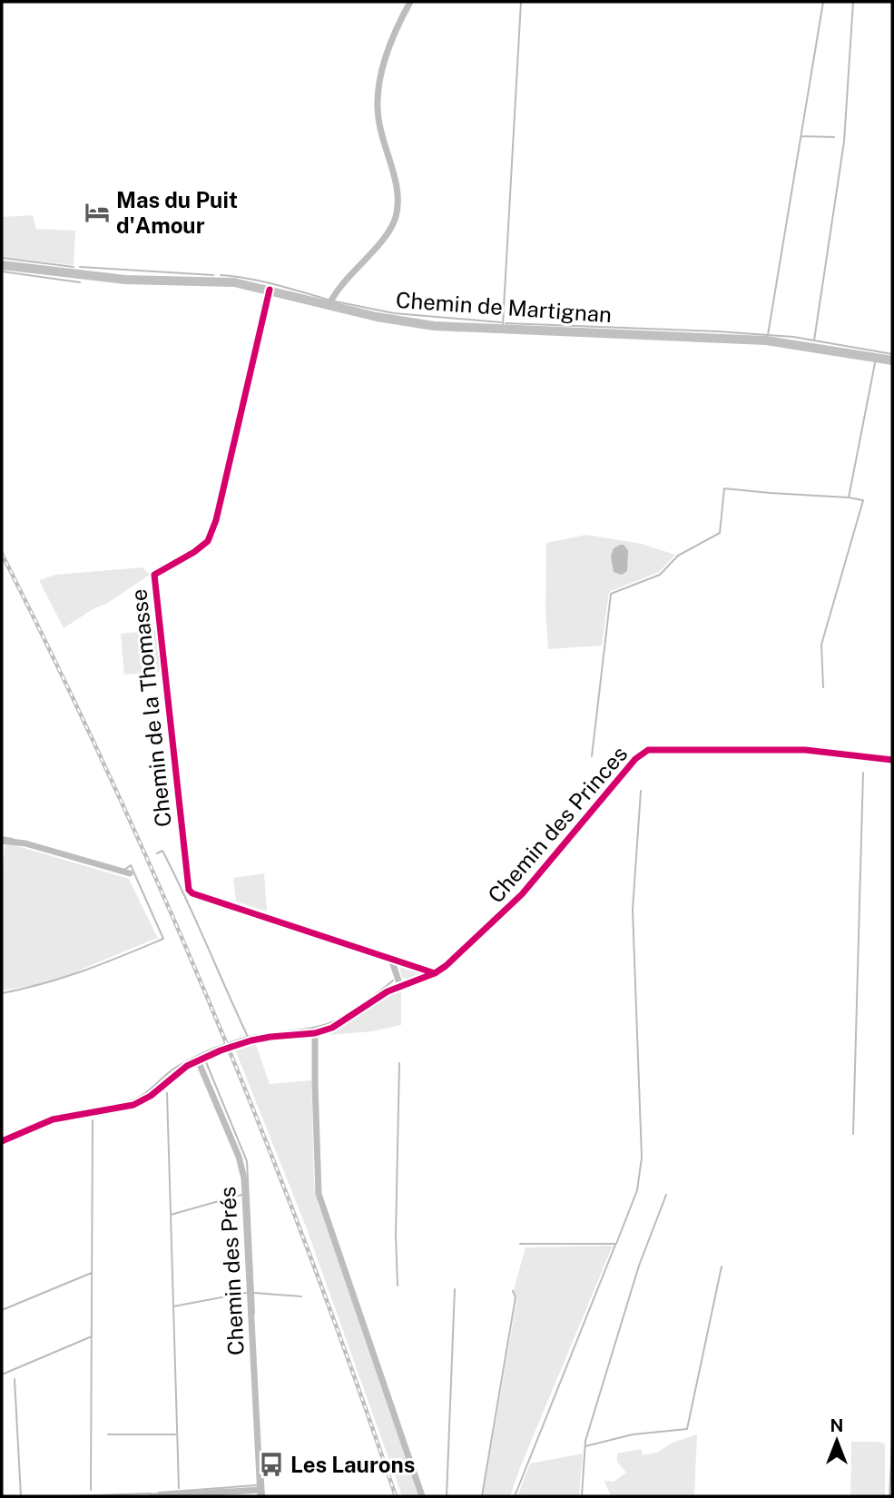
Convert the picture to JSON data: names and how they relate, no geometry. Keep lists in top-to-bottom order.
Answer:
{
  "streets": {
    "main road": ["Chemin de Martignan"],
    "street": ["Chemin de la Thomasse", "Chemin des Princes", "Chemin des Prés"]
  },
  "crossings": [
    ["Chemin de Martignan", "Chemin de la Thomasse"],
    ["Chemin des Princes", "Chemin des Prés"]
  ],
  "places": {
    "hotel": ["Mas du Puit d'Amour"],
    "bus stop": ["Les Laurons"]
  },
  "north": "top"
}
